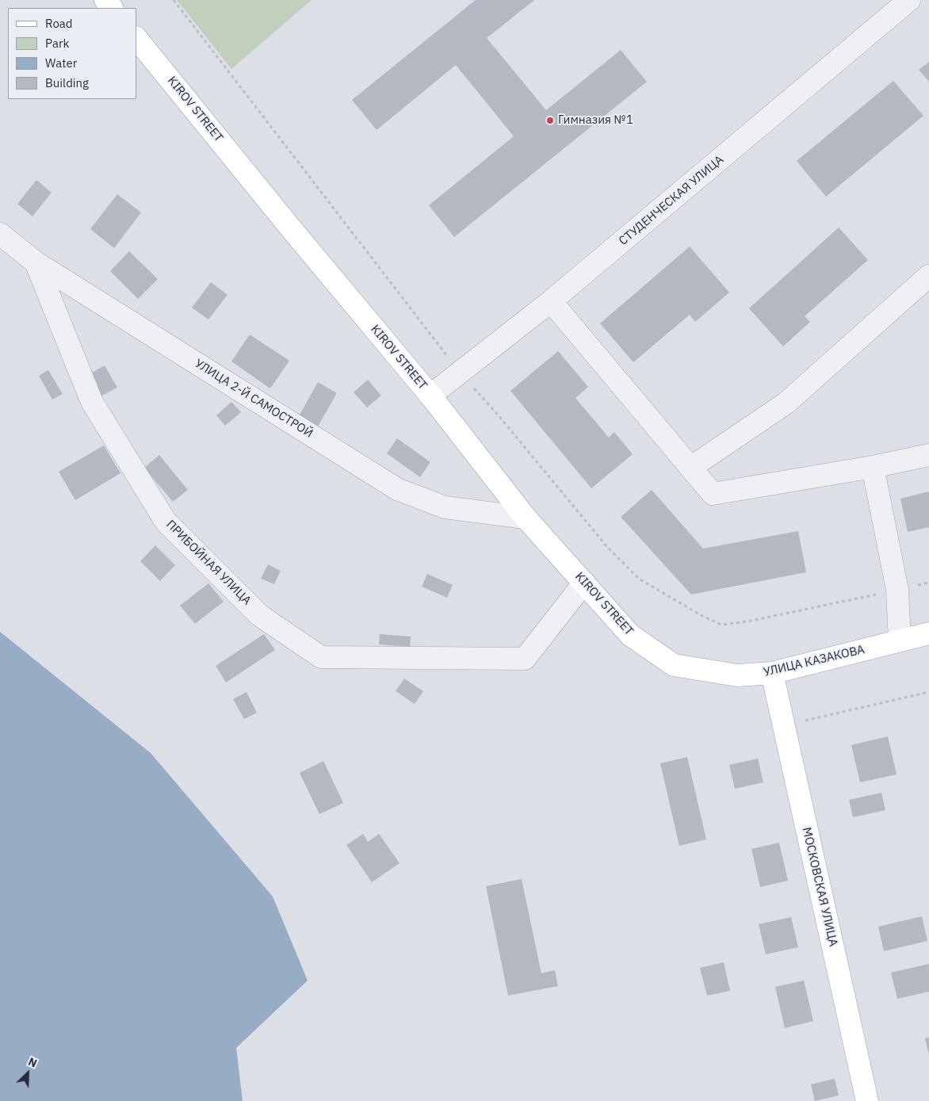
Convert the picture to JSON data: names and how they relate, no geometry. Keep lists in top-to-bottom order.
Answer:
{
  "streets": {
    "main road": ["KIROV STREET", "УЛИЦА КАЗАКОВА", "МОСКОВСКАЯ УЛИЦА"],
    "street": ["СТУДЕНЧЕСКАЯ УЛИЦА", "УЛИЦА 2-Й САМОСТРОЙ", "ПРИБОЙНАЯ УЛИЦА"]
  },
  "crossings": [
    ["KIROV STREET", "СТУДЕНЧЕСКАЯ УЛИЦА"],
    ["KIROV STREET", "УЛИЦА 2-Й САМОСТРОЙ"],
    ["KIROV STREET", "ПРИБОЙНАЯ УЛИЦА"],
    ["KIROV STREET", "УЛИЦА КАЗАКОВА"],
    ["УЛИЦА 2-Й САМОСТРОЙ", "ПРИБОЙНАЯ УЛИЦА"],
    ["УЛИЦА КАЗАКОВА", "МОСКОВСКАЯ УЛИЦА"]
  ],
  "places": ["Гимназия №1"],
  "legend": [
    "Road",
    "Park",
    "Water",
    "Building"
  ],
  "north": "top right"
}
